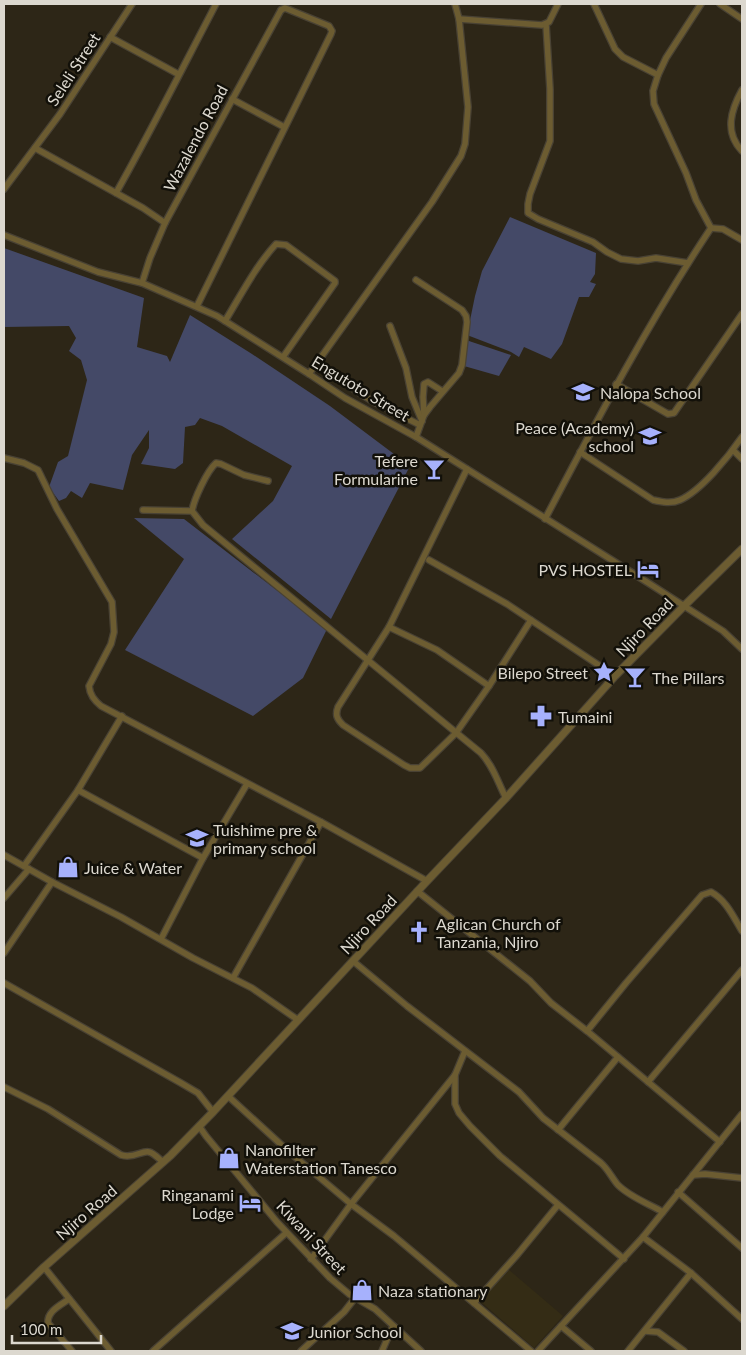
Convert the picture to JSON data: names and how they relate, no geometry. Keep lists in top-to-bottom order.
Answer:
{
  "streets": {
    "street": [
      "Seleli Street",
      "Wazalendo Road",
      "Engutoto Street",
      "Njiro Road",
      "Kiwani Street"
    ]
  },
  "crossings": [
    ["Wazalendo Road", "Engutoto Street"],
    ["Engutoto Street", "Njiro Road"],
    ["Njiro Road", "Kiwani Street"]
  ],
  "places": {
    "school or university": [
      "Nalopa School",
      "Peace (Academy) school",
      "Tuishime pre & primary school",
      "Junior School"
    ],
    "bar": ["Tefere Formularine", "The Pillars"],
    "hotel": ["PVS HOSTEL", "Ringanami Lodge"],
    "place": ["Bilepo Street"],
    "pharmacy": ["Tumaini"],
    "shop": ["Juice & Water", "Nanofilter Waterstation Tanesco", "Naza stationary"],
    "church": ["Aglican Church of Tanzania, Njiro"]
  },
  "scale_bar": "100 m"
}
